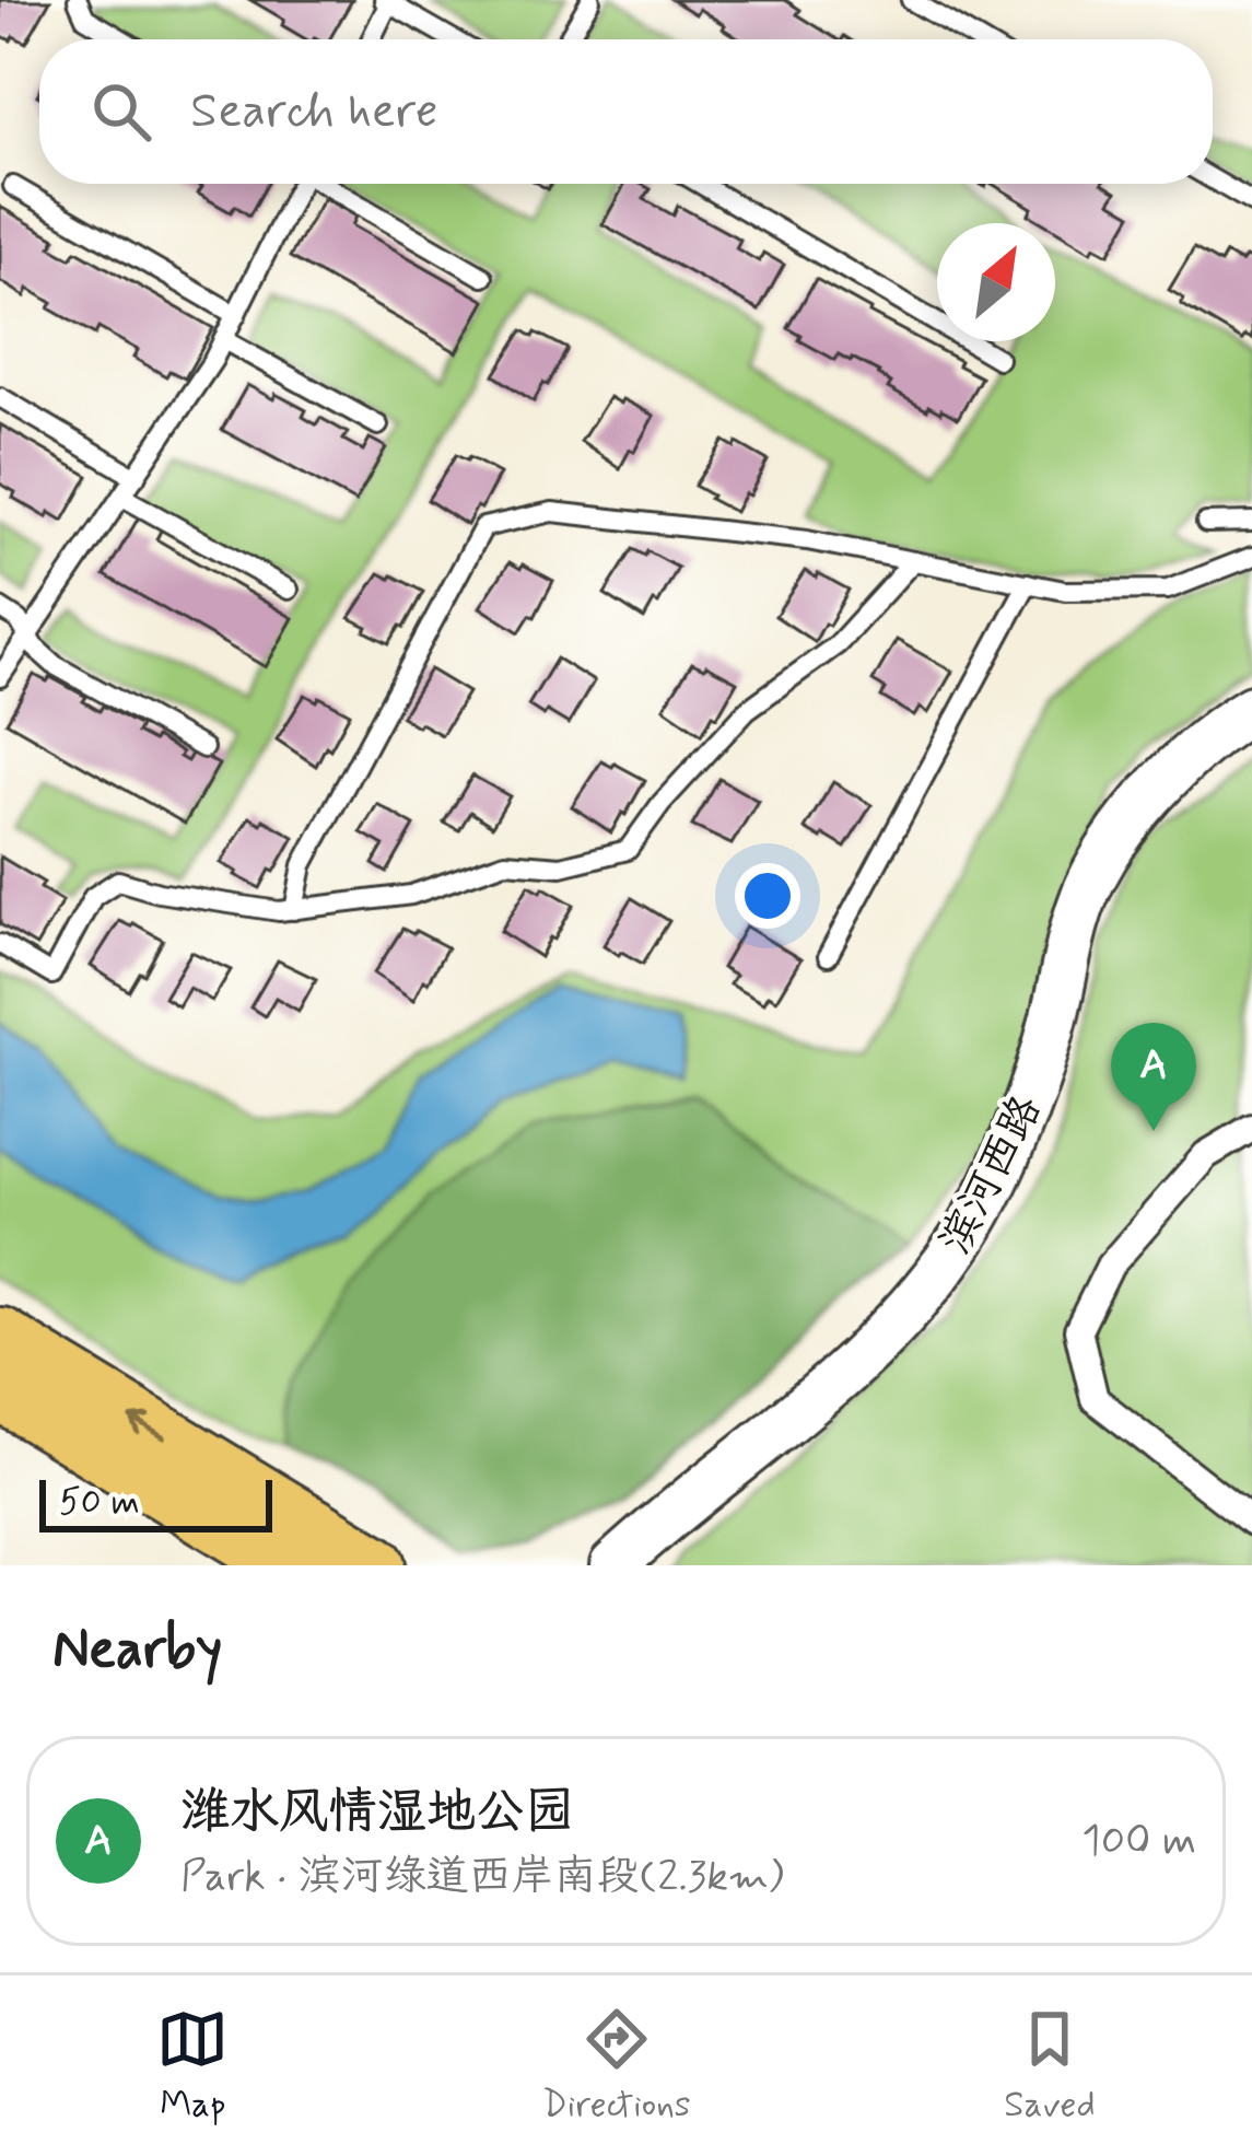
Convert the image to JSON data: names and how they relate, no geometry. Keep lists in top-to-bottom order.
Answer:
{
  "streets": {
    "street": ["滨河西路"]
  },
  "scale_bar": "50 m",
  "north": "top right",
  "page": {
    "search": "Search here",
    "pins": "A",
    "scale": "50 m",
    "heading": "Nearby",
    "list": [
      {
        "mark": "A",
        "name": "潍水风情湿地公园",
        "note": "Park · 滨河绿道西岸南段(2.3km)",
        "value": "100 m"
      }
    ],
    "nav": ["Map", "Directions", "Saved"]
  }
}
